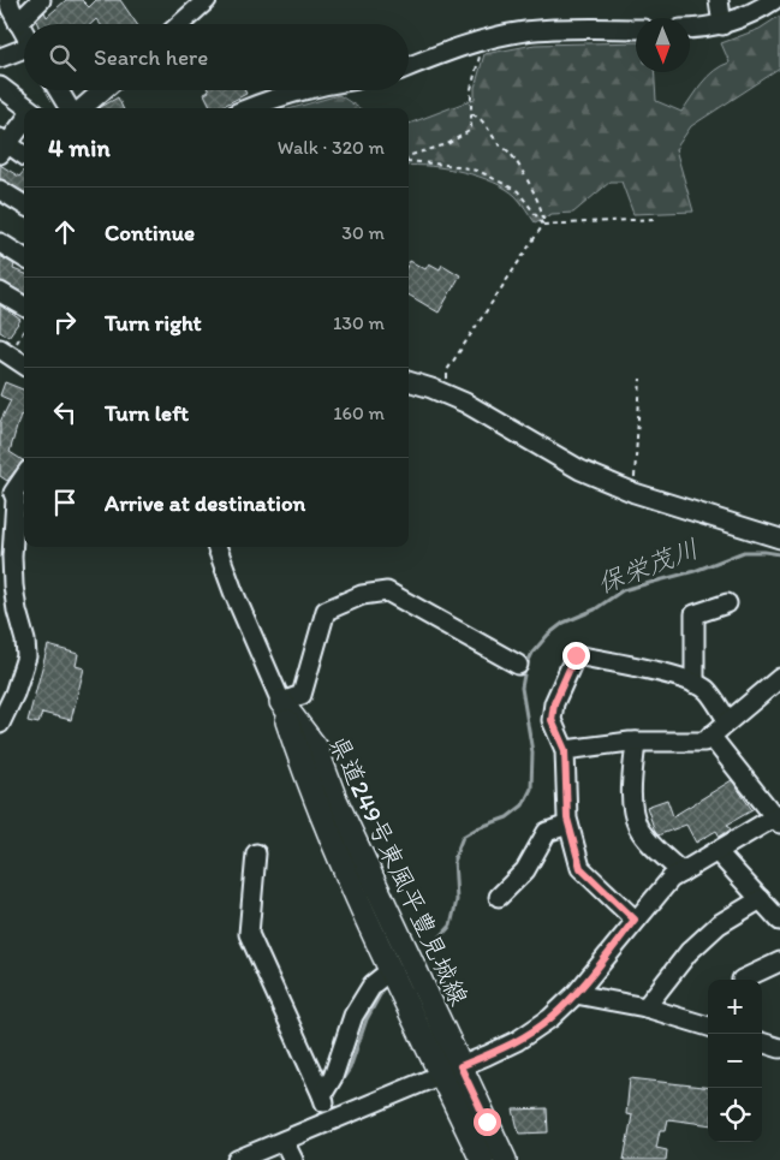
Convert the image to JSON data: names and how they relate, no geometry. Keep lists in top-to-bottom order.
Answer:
{
  "streets": {
    "main road": ["県道249号東風平豊見城線"]
  },
  "water": ["保栄茂川"],
  "north": "bottom",
  "page": {
    "search": "Search here",
    "heading": ["4 min", "Walk · 320 m"],
    "list": [
      ["Continue", "30 m"],
      ["Turn right", "130 m"],
      ["Turn left", "160 m"],
      "Arrive at destination"
    ],
    "map_buttons": ["+", "−"]
  }
}
